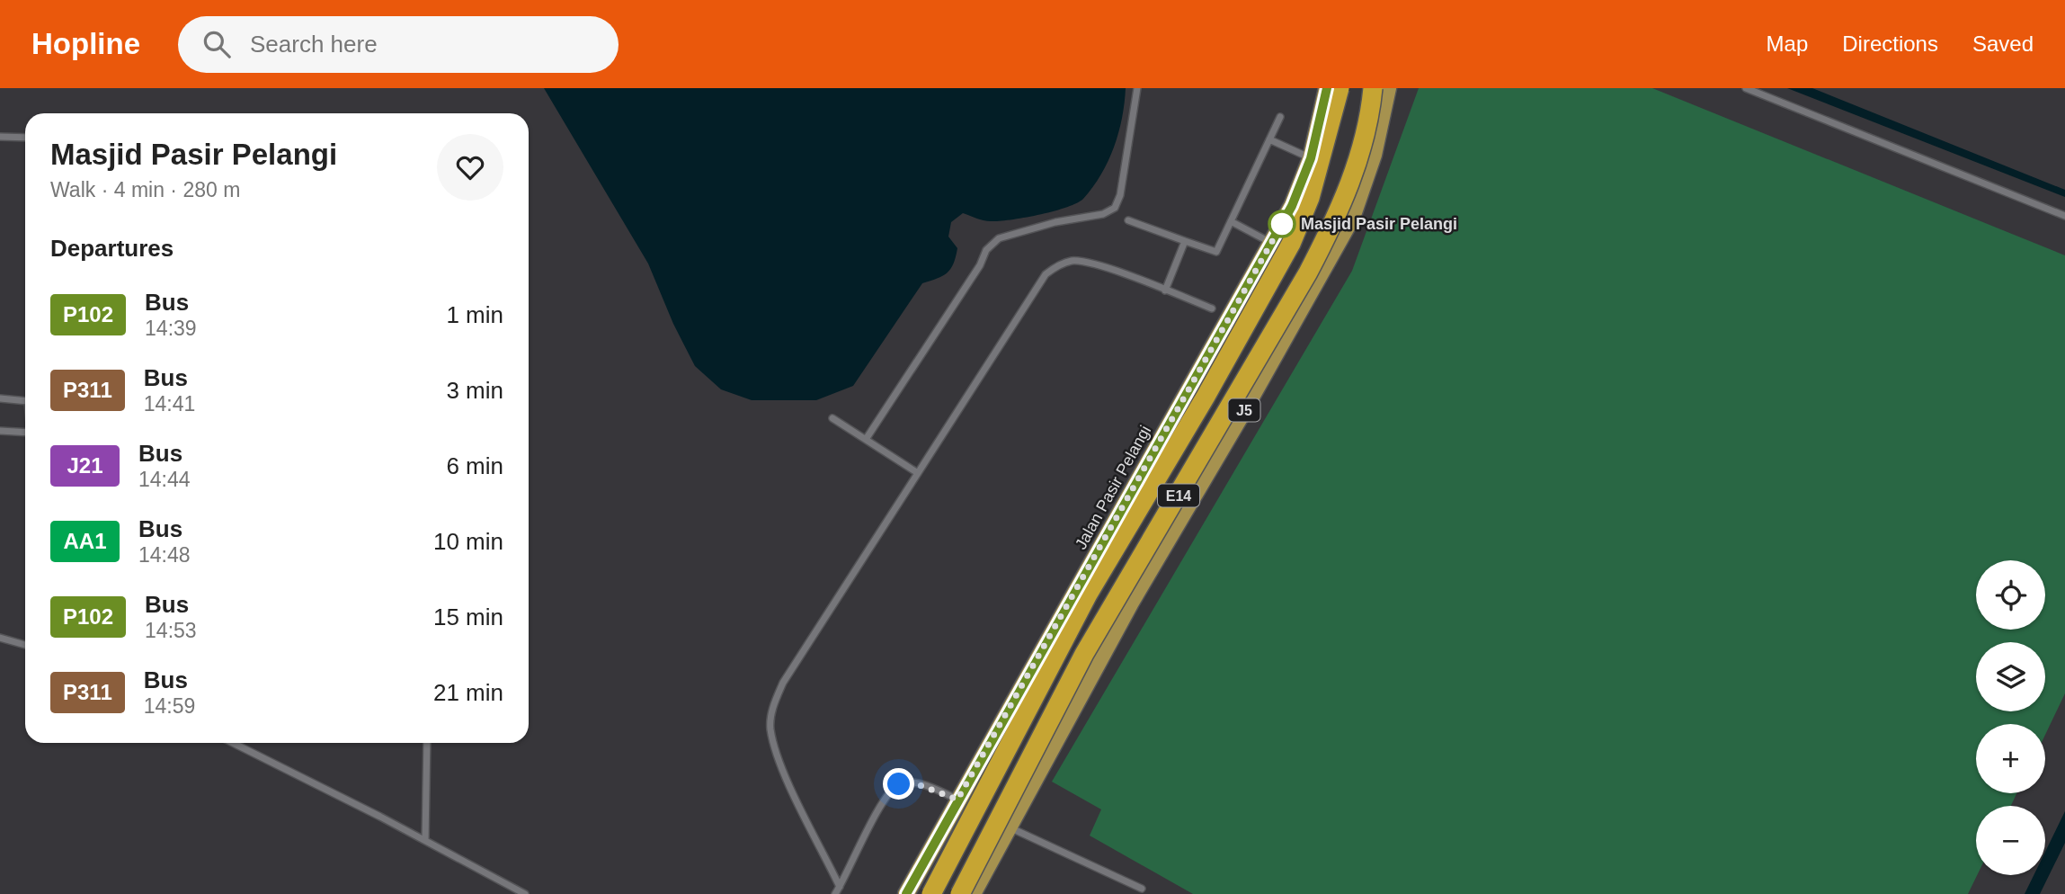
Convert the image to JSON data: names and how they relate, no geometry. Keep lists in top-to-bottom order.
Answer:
{
  "streets": {
    "highway": ["E14"],
    "main road": ["J5", "Jalan Pasir Pelangi"]
  },
  "crossings": [
    ["Jalan Pasir Pelangi", "E14"]
  ],
  "places": ["Masjid Pasir Pelangi"],
  "lines": ["bus line P102"],
  "page": {
    "header": "Hopline",
    "search": "Search here",
    "nav": ["Map", "Directions", "Saved"],
    "heading": [
      ["Masjid Pasir Pelangi", "Walk · 4 min · 280 m"],
      "Departures"
    ],
    "list": [
      {
        "mark": "P102",
        "name": "Bus",
        "note": "14:39",
        "value": "1 min"
      },
      {
        "mark": "P311",
        "name": "Bus",
        "note": "14:41",
        "value": "3 min"
      },
      {
        "mark": "J21",
        "name": "Bus",
        "note": "14:44",
        "value": "6 min"
      },
      {
        "mark": "AA1",
        "name": "Bus",
        "note": "14:48",
        "value": "10 min"
      },
      {
        "mark": "P102",
        "name": "Bus",
        "note": "14:53",
        "value": "15 min"
      },
      {
        "mark": "P311",
        "name": "Bus",
        "note": "14:59",
        "value": "21 min"
      }
    ],
    "map_buttons": ["+", "−"]
  }
}
